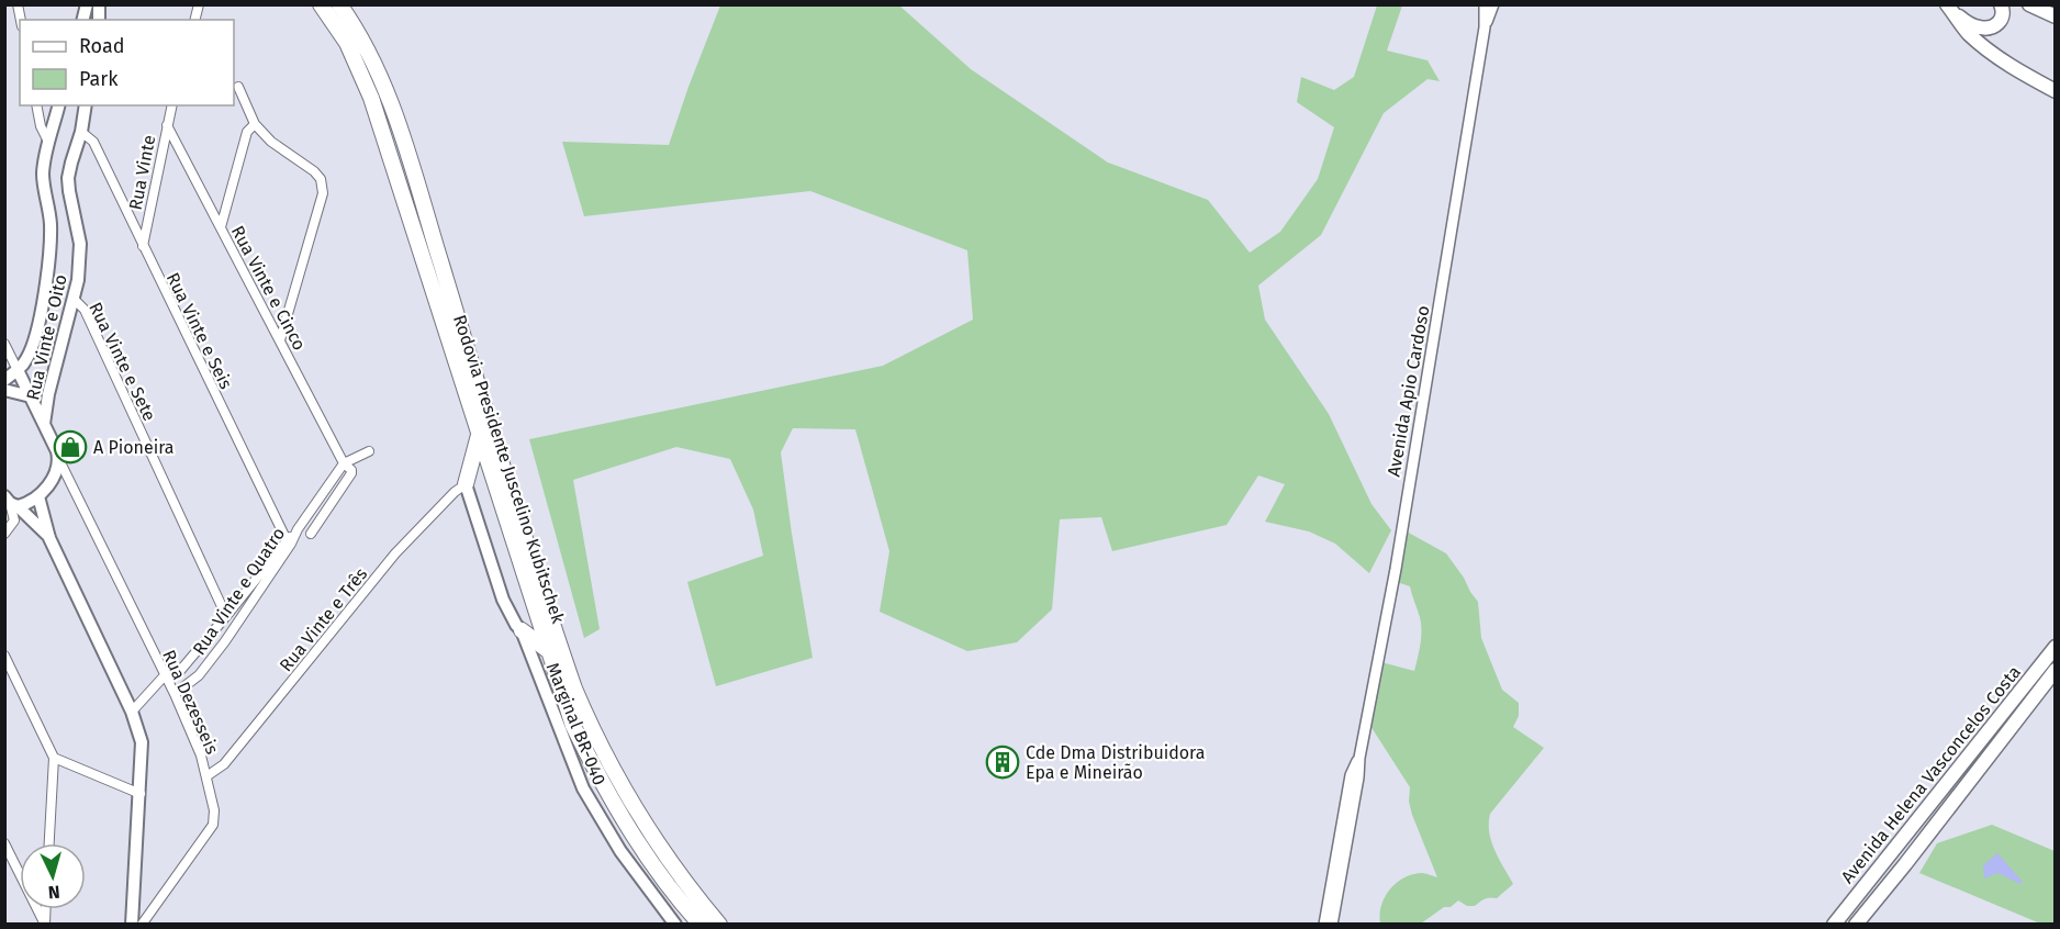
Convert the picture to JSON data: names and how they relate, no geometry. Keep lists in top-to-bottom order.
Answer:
{
  "streets": {
    "highway": ["Rodovia Presidente Juscelino Kubitschek", "Avenida Helena Vasconcelos Costa"],
    "main road": ["Rua Vinte e Oito", "Marginal BR-040"],
    "street": [
      "Rua Vinte",
      "Rua Vinte e Cinco",
      "Rua Vinte e Seis",
      "Rua Vinte e Sete",
      "Avenida Apio Cardoso",
      "Rua Vinte e Quatro",
      "Rua Vinte e Três",
      "Rua Dezesseis"
    ]
  },
  "crossings": [
    ["Rua Vinte", "Rua Vinte e Cinco"],
    ["Rua Vinte", "Rua Vinte e Seis"],
    ["Rua Vinte e Cinco", "Rua Vinte e Quatro"],
    ["Rua Vinte e Seis", "Rua Vinte e Oito"],
    ["Rua Vinte e Seis", "Rua Vinte e Quatro"],
    ["Rua Vinte e Oito", "Rua Vinte e Sete"],
    ["Rua Vinte e Sete", "Rua Vinte e Quatro"],
    ["Rua Vinte e Quatro", "Rua Dezesseis"],
    ["Rua Vinte e Três", "Rua Dezesseis"],
    ["Rua Vinte e Três", "Marginal BR-040"]
  ],
  "places": {
    "shop": ["A Pioneira"],
    "building": ["Cde Dma Distribuidora Epa e Mineirão"]
  },
  "legend": ["Road", "Park"],
  "north": "bottom"
}
